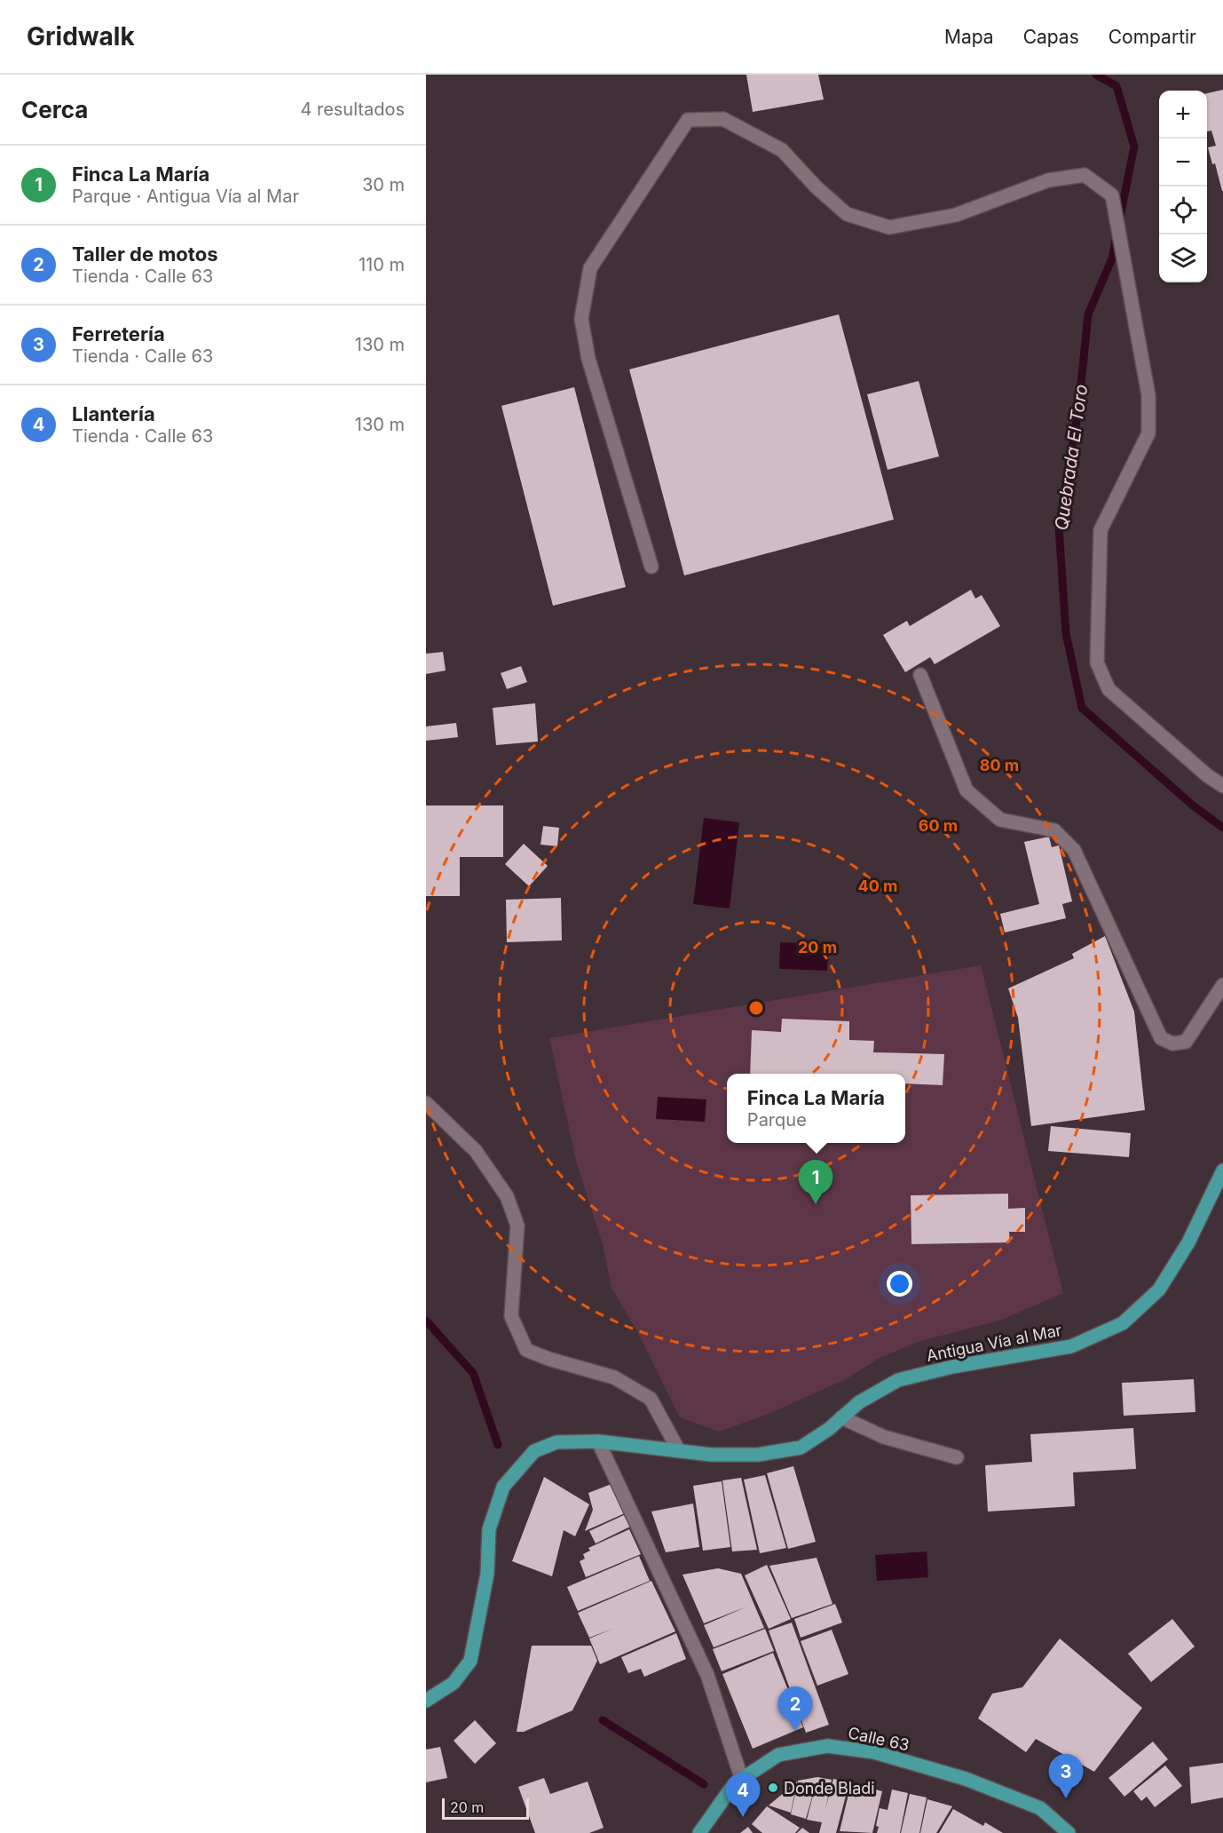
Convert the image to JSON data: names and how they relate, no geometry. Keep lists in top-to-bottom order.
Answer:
{
  "streets": {
    "main road": ["Antigua Vía al Mar", "Calle 63"]
  },
  "water": ["Quebrada El Toro"],
  "places": ["Donde Bladi"],
  "scale_bar": "20 m",
  "page": {
    "header": "Gridwalk",
    "nav": ["Mapa", "Capas", "Compartir"],
    "heading": ["Cerca", "4 resultados"],
    "map_buttons": ["+", "−"],
    "list": [
      {
        "mark": "1",
        "name": "Finca La María",
        "note": "Parque · Antigua Vía al Mar",
        "value": "30 m"
      },
      {
        "mark": "2",
        "name": "Taller de motos",
        "note": "Tienda · Calle 63",
        "value": "110 m"
      },
      {
        "mark": "3",
        "name": "Ferretería",
        "note": "Tienda · Calle 63",
        "value": "130 m"
      },
      {
        "mark": "4",
        "name": "Llantería",
        "note": "Tienda · Calle 63",
        "value": "130 m"
      }
    ],
    "popup": ["Finca La María", "Parque"],
    "pins": [
      "1",
      "2",
      "3",
      "4"
    ],
    "scale": "20 m"
  },
  "rings": [
    "80 m",
    "60 m",
    "40 m",
    "20 m"
  ]
}
